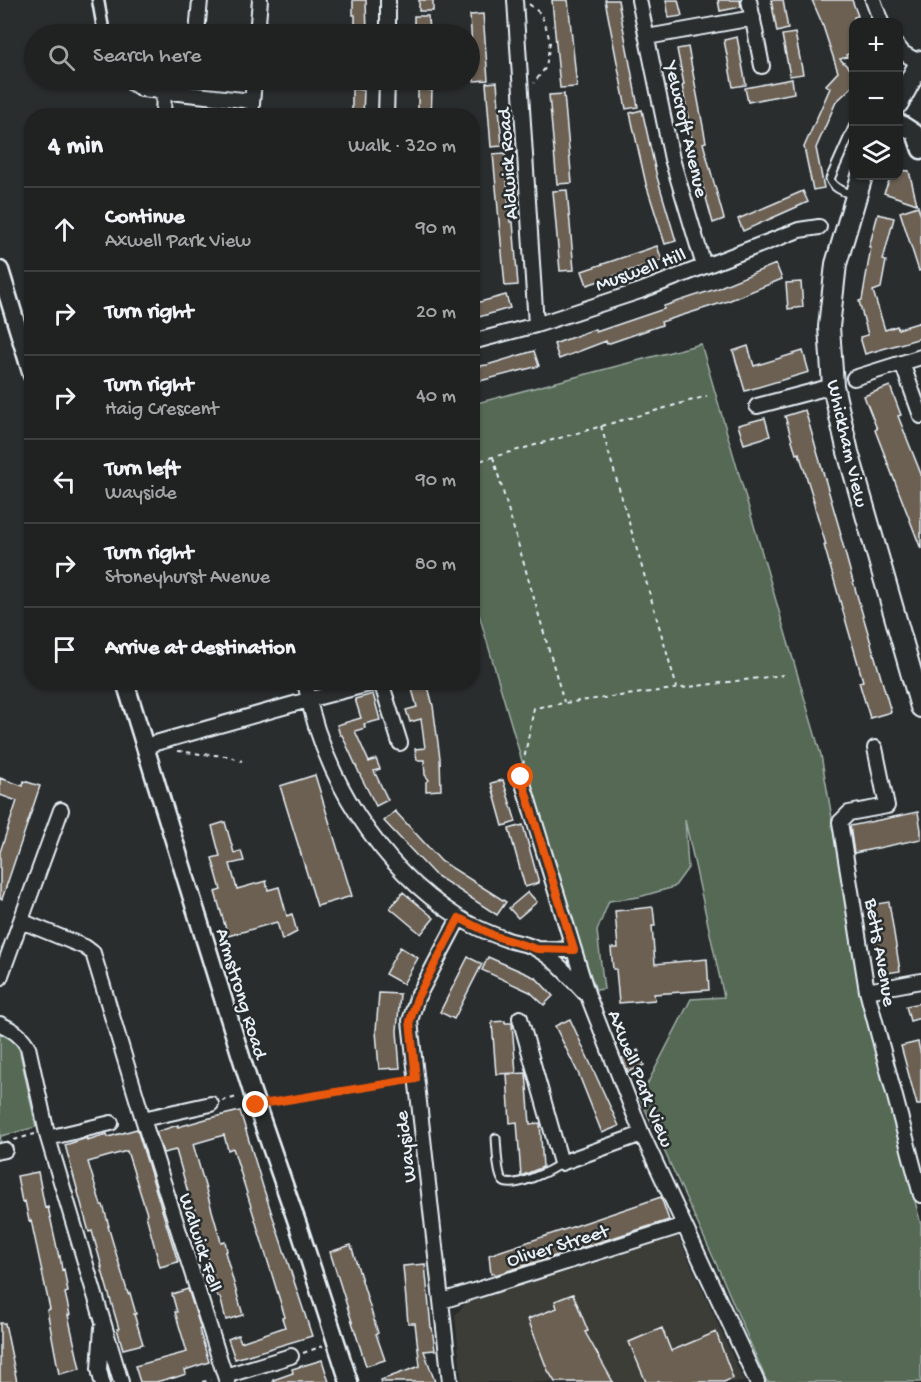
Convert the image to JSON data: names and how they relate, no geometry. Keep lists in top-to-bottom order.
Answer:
{
  "streets": {
    "main road": ["Whickham View"],
    "street": [
      "Yewcroft Avenue",
      "Aldwick Road",
      "Muswell Hill",
      "Betts Avenue",
      "Armstrong Road",
      "Axwell Park View",
      "Wayside",
      "Walwick Fell",
      "Oliver Street"
    ]
  },
  "crossings": [
    ["Yewcroft Avenue", "Muswell Hill"],
    ["Aldwick Road", "Muswell Hill"],
    ["Axwell Park View", "Oliver Street"],
    ["Wayside", "Oliver Street"]
  ],
  "page": {
    "map_buttons": ["+", "−"],
    "search": "Search here",
    "heading": ["4 min", "Walk · 320 m"],
    "list": [
      ["Continue", "Axwell Park View", "90 m"],
      ["Turn right", "20 m"],
      ["Turn right", "Haig Crescent", "40 m"],
      ["Turn left", "Wayside", "90 m"],
      ["Turn right", "Stoneyhurst Avenue", "80 m"],
      "Arrive at destination"
    ]
  }
}
